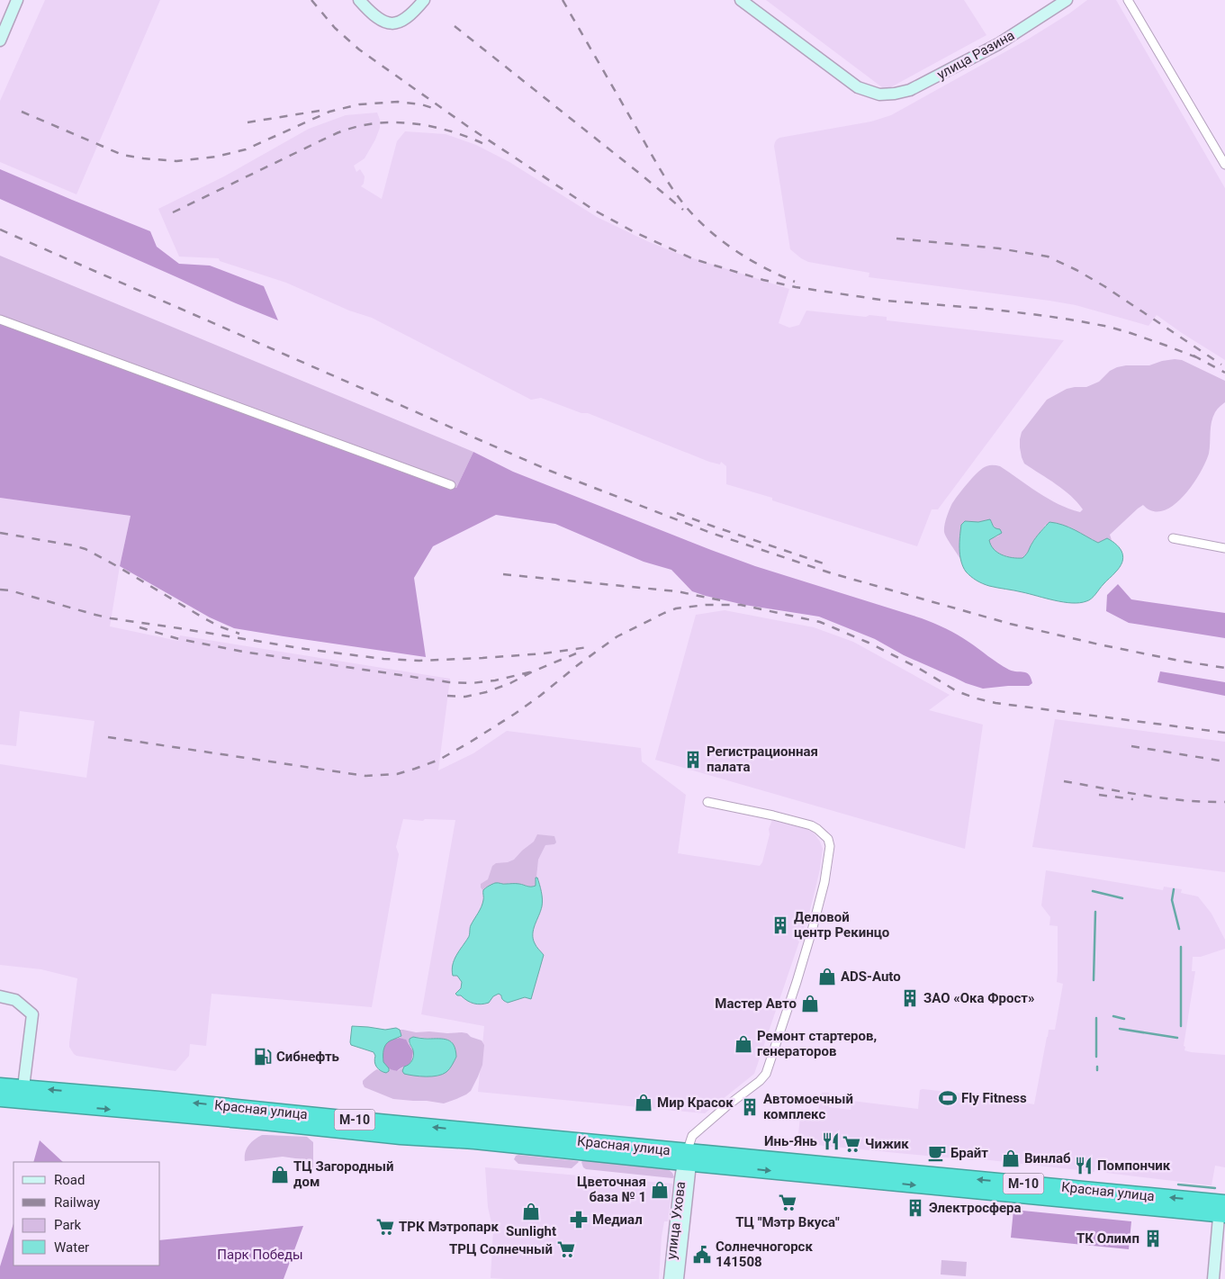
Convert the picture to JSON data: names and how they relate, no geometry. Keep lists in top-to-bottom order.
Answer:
{
  "streets": {
    "highway": ["Красная улица", "М-10"],
    "street": ["улица Разина", "улица Ухова"]
  },
  "crossings": [
    ["Красная улица", "М-10"],
    ["Красная улица", "улица Ухова"]
  ],
  "parks": ["Парк Победы"],
  "places": {
    "building": [
      "Регистрационная палата",
      "Деловой центр Рекинцо",
      "ЗАО «Ока Фрост»",
      "Автомоечный комплекс",
      "Электросфера",
      "ТК Олимп"
    ],
    "shop": [
      "ADS-Auto",
      "Мастер Авто",
      "Ремонт стартеров, генераторов",
      "Мир Красок",
      "Винлаб",
      "ТЦ Загородный дом",
      "Цветочная база № 1",
      "Sunlight"
    ],
    "fuel station": ["Сибнефть"],
    "sports": ["Fly Fitness"],
    "restaurant": ["Инь-Янь", "Помпончик"],
    "supermarket": [
      "Чижик",
      "ТЦ \"Мэтр Вкуса\"",
      "ТРК Мэтропарк",
      "ТРЦ Солнечный"
    ],
    "cafe": ["Брайт"],
    "pharmacy": ["Медиал"],
    "public building": ["Солнечногорск 141508"]
  },
  "legend": [
    "Road",
    "Railway",
    "Park",
    "Water"
  ]
}
